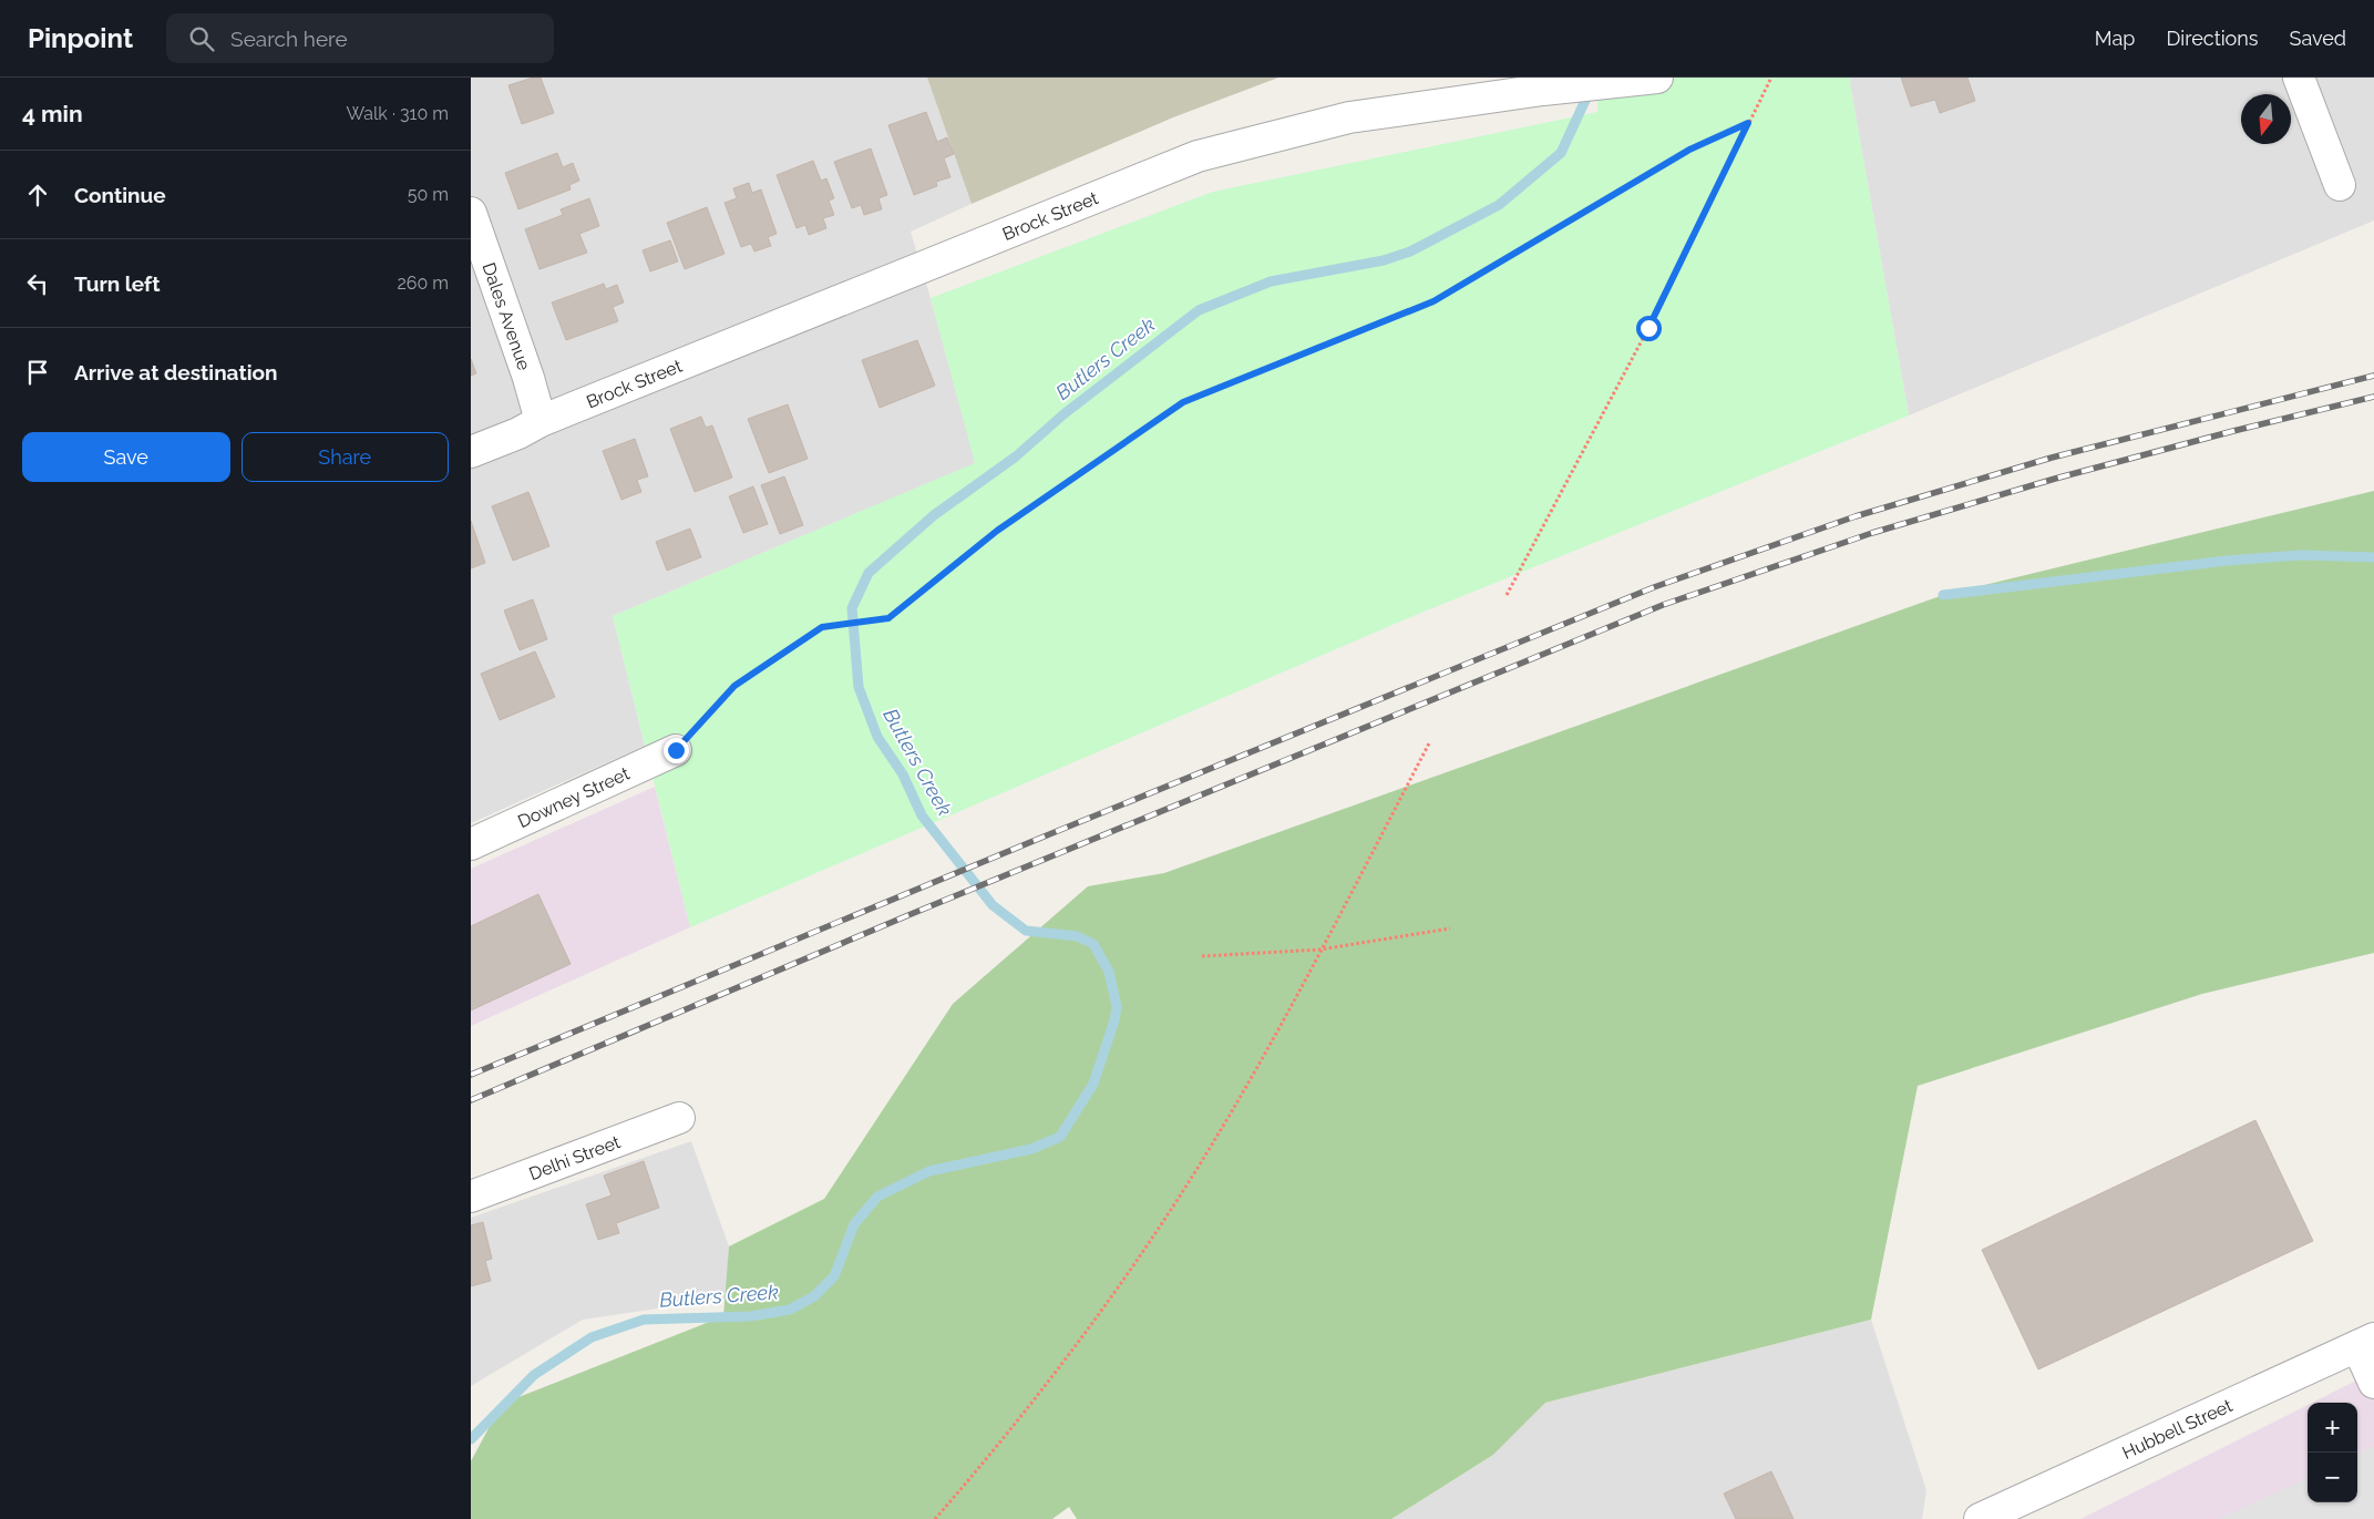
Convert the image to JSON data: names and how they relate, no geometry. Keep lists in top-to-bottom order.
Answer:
{
  "streets": {
    "street": [
      "Brock Street",
      "Dales Avenue",
      "Downey Street",
      "Delhi Street",
      "Hubbell Street"
    ]
  },
  "crossings": [
    ["Brock Street", "Dales Avenue"]
  ],
  "water": ["Butlers Creek"],
  "north": "bottom",
  "page": {
    "header": "Pinpoint",
    "search": "Search here",
    "nav": ["Map", "Directions", "Saved"],
    "heading": ["4 min", "Walk · 310 m"],
    "list": [
      ["Continue", "50 m"],
      ["Turn left", "260 m"],
      "Arrive at destination"
    ],
    "buttons": ["Save", "Share"],
    "map_buttons": ["+", "−"]
  }
}
